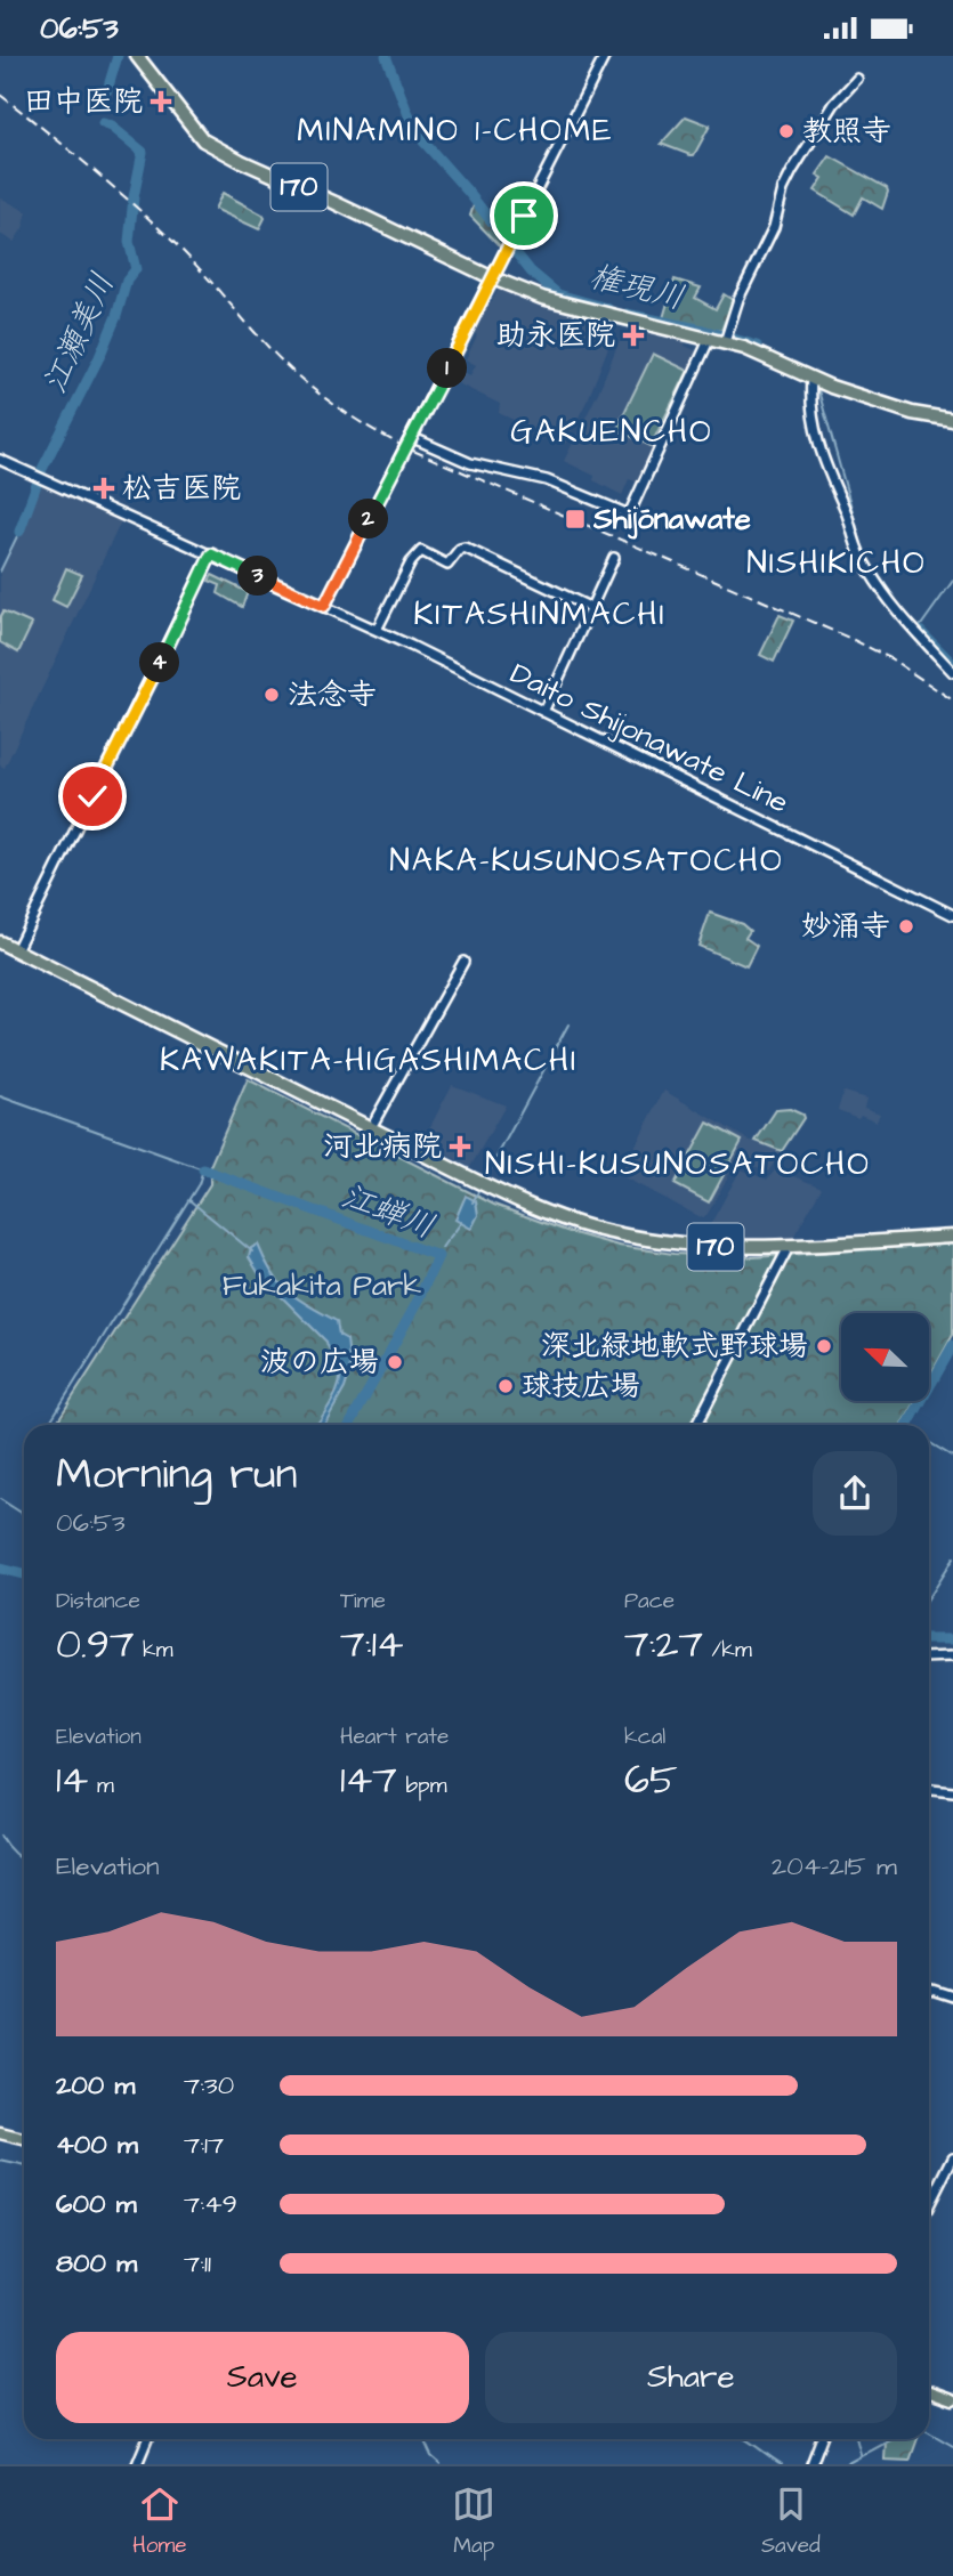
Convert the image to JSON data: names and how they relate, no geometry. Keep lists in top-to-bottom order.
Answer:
{
  "streets": {
    "highway": ["170"],
    "street": ["Daito Shijonawate Line"]
  },
  "districts": [
    "MINAMINO 1-CHOME",
    "GAKUENCHO",
    "NISHIKICHO",
    "KITASHINMACHI",
    "NAKA-KUSUNOSATOCHO",
    "KAWAKITA-HIGASHIMACHI",
    "NISHI-KUSUNOSATOCHO"
  ],
  "water": ["権現川", "江瀬美川", "江蝉川"],
  "parks": ["Fukakita Park"],
  "places": {
    "health": [
      "田中医院",
      "助永医院",
      "松吉医院",
      "河北病院"
    ],
    "other": [
      "教照寺",
      "法念寺",
      "妙涌寺",
      "深北緑地軟式野球場",
      "波の広場",
      "球技広場"
    ],
    "transit": ["Shijōnawate"]
  },
  "north": "top left",
  "page": {
    "status": "06:53",
    "pins": [
      "1",
      "2",
      "3",
      "4"
    ],
    "heading": ["Morning run", "06:53"],
    "stats": [
      ["Distance", "0.97 km"],
      ["Time", "7:14"],
      ["Pace", "7:27 /km"],
      ["Elevation", "14 m"],
      ["Heart rate", "147 bpm"],
      ["kcal", "65"]
    ],
    "chart": ["Elevation", "204–215 m"],
    "list": [
      {
        "name": "200 m",
        "note": "7:30"
      },
      {
        "name": "400 m",
        "note": "7:17"
      },
      {
        "name": "600 m",
        "note": "7:49"
      },
      {
        "name": "800 m",
        "note": "7:11"
      }
    ],
    "buttons": ["Save", "Share"],
    "tabs": ["Home", "Map", "Saved"]
  }
}
